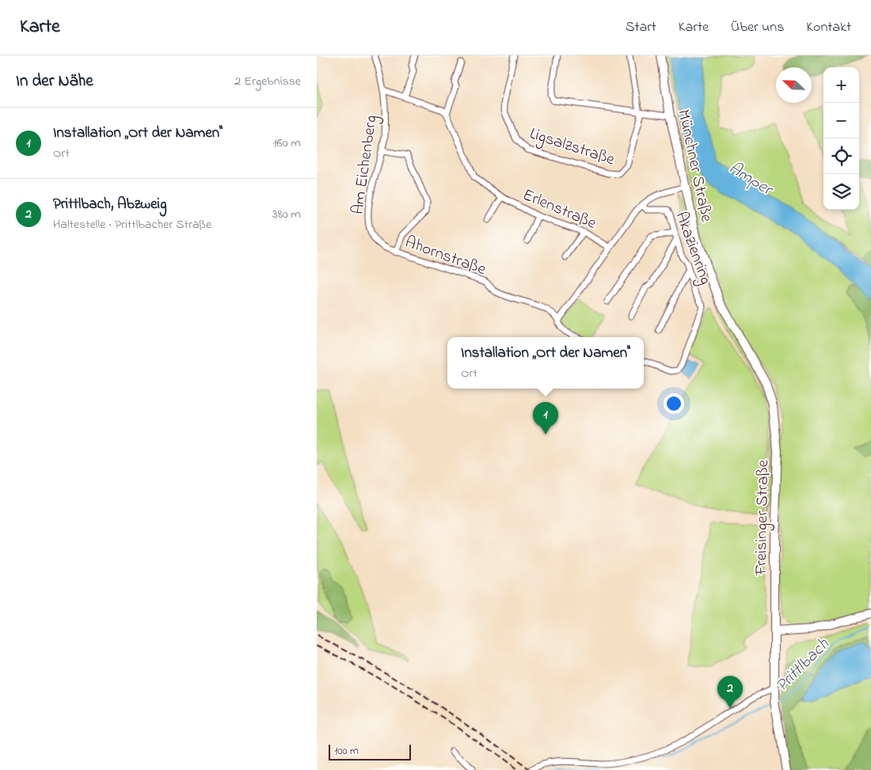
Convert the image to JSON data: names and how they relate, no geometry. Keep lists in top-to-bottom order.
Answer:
{
  "streets": {
    "main road": ["Münchner Straße", "Freisinger Straße"],
    "street": [
      "Ligsalzstraße",
      "Am Eichenberg",
      "Erlenstraße",
      "Akazienring",
      "Ahornstraße"
    ]
  },
  "crossings": [
    ["Am Eichenberg", "Ahornstraße"],
    ["Münchner Straße", "Akazienring"],
    ["Münchner Straße", "Freisinger Straße"],
    ["Erlenstraße", "Akazienring"],
    ["Akazienring", "Ahornstraße"]
  ],
  "water": ["Amper", "Prittlbach"],
  "scale_bar": "100 m",
  "north": "top left",
  "page": {
    "header": "Karte",
    "nav": [
      "Start",
      "Karte",
      "Über uns",
      "Kontakt"
    ],
    "heading": ["In der Nähe", "2 Ergebnisse"],
    "map_buttons": ["+", "−"],
    "list": [
      {
        "mark": "1",
        "name": "Installation „Ort der Namen''",
        "note": "Ort",
        "value": "160 m"
      },
      {
        "mark": "2",
        "name": "Prittlbach, Abzweig",
        "note": "Haltestelle · Prittlbacher Straße",
        "value": "380 m"
      }
    ],
    "popup": ["Installation „Ort der Namen''", "Ort"],
    "pins": ["1", "2"],
    "scale": "100 m"
  }
}
